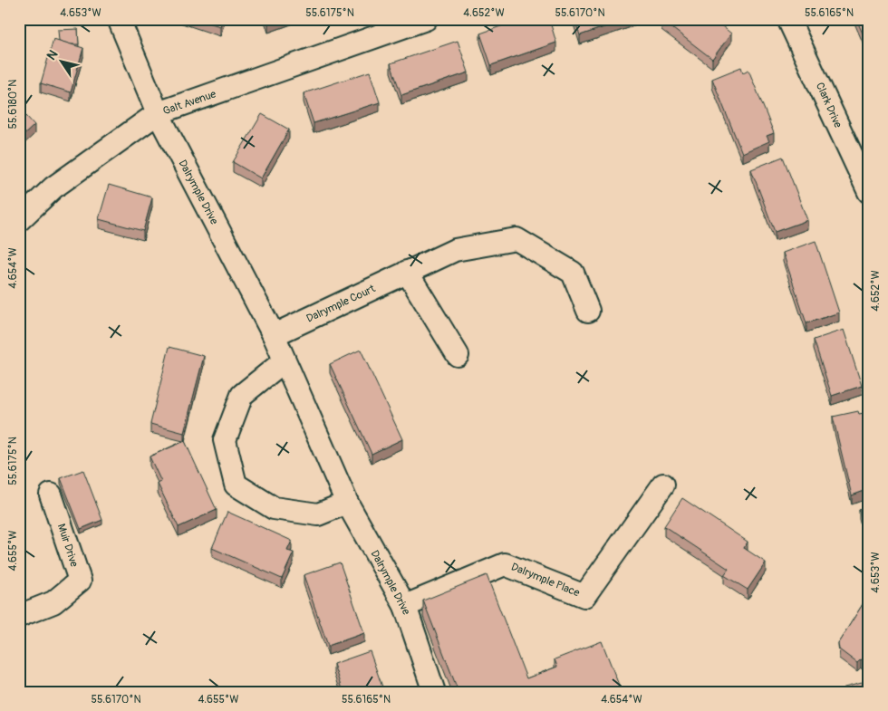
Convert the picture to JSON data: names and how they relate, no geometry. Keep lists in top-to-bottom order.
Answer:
{
  "streets": {
    "street": [
      "Galt Avenue",
      "Clark Drive",
      "Dalrymple Drive",
      "Dalrymple Court",
      "Muir Drive",
      "Dalrymple Place"
    ]
  },
  "crossings": [
    ["Galt Avenue", "Dalrymple Drive"],
    ["Dalrymple Drive", "Dalrymple Court"],
    ["Dalrymple Drive", "Dalrymple Place"]
  ],
  "north": "top left",
  "coordinates": [
    "4.653°W",
    "55.6175°N",
    "4.652°W",
    "55.6170°N",
    "55.6165°N",
    "55.6180°N",
    "4.654°W",
    "4.655°W"
  ]
}
